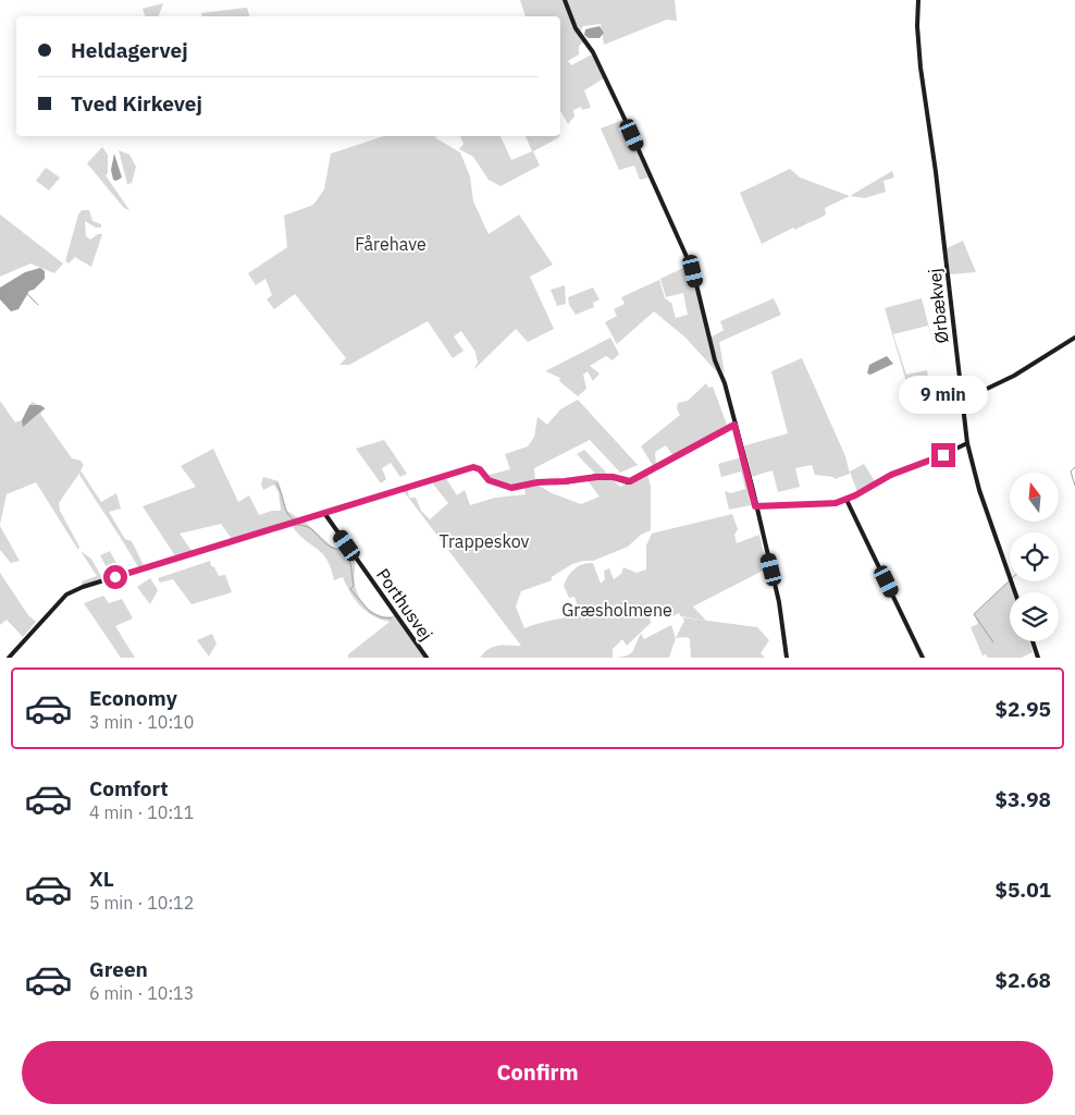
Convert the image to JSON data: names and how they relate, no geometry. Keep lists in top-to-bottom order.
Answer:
{
  "streets": {
    "street": ["Ørbækvej", "Porthusvej"]
  },
  "parks": ["Fårehave", "Trappeskov", "Græsholmene"],
  "north": "top",
  "page": {
    "banner": ["Heldagervej", "Tved Kirkevej"],
    "bubble": "9 min",
    "list": [
      {
        "name": "Economy",
        "note": "3 min · 10:10",
        "value": "$2.95"
      },
      {
        "name": "Comfort",
        "note": "4 min · 10:11",
        "value": "$3.98"
      },
      {
        "name": "XL",
        "note": "5 min · 10:12",
        "value": "$5.01"
      },
      {
        "name": "Green",
        "note": "6 min · 10:13",
        "value": "$2.68"
      }
    ],
    "buttons": "Confirm"
  }
}
